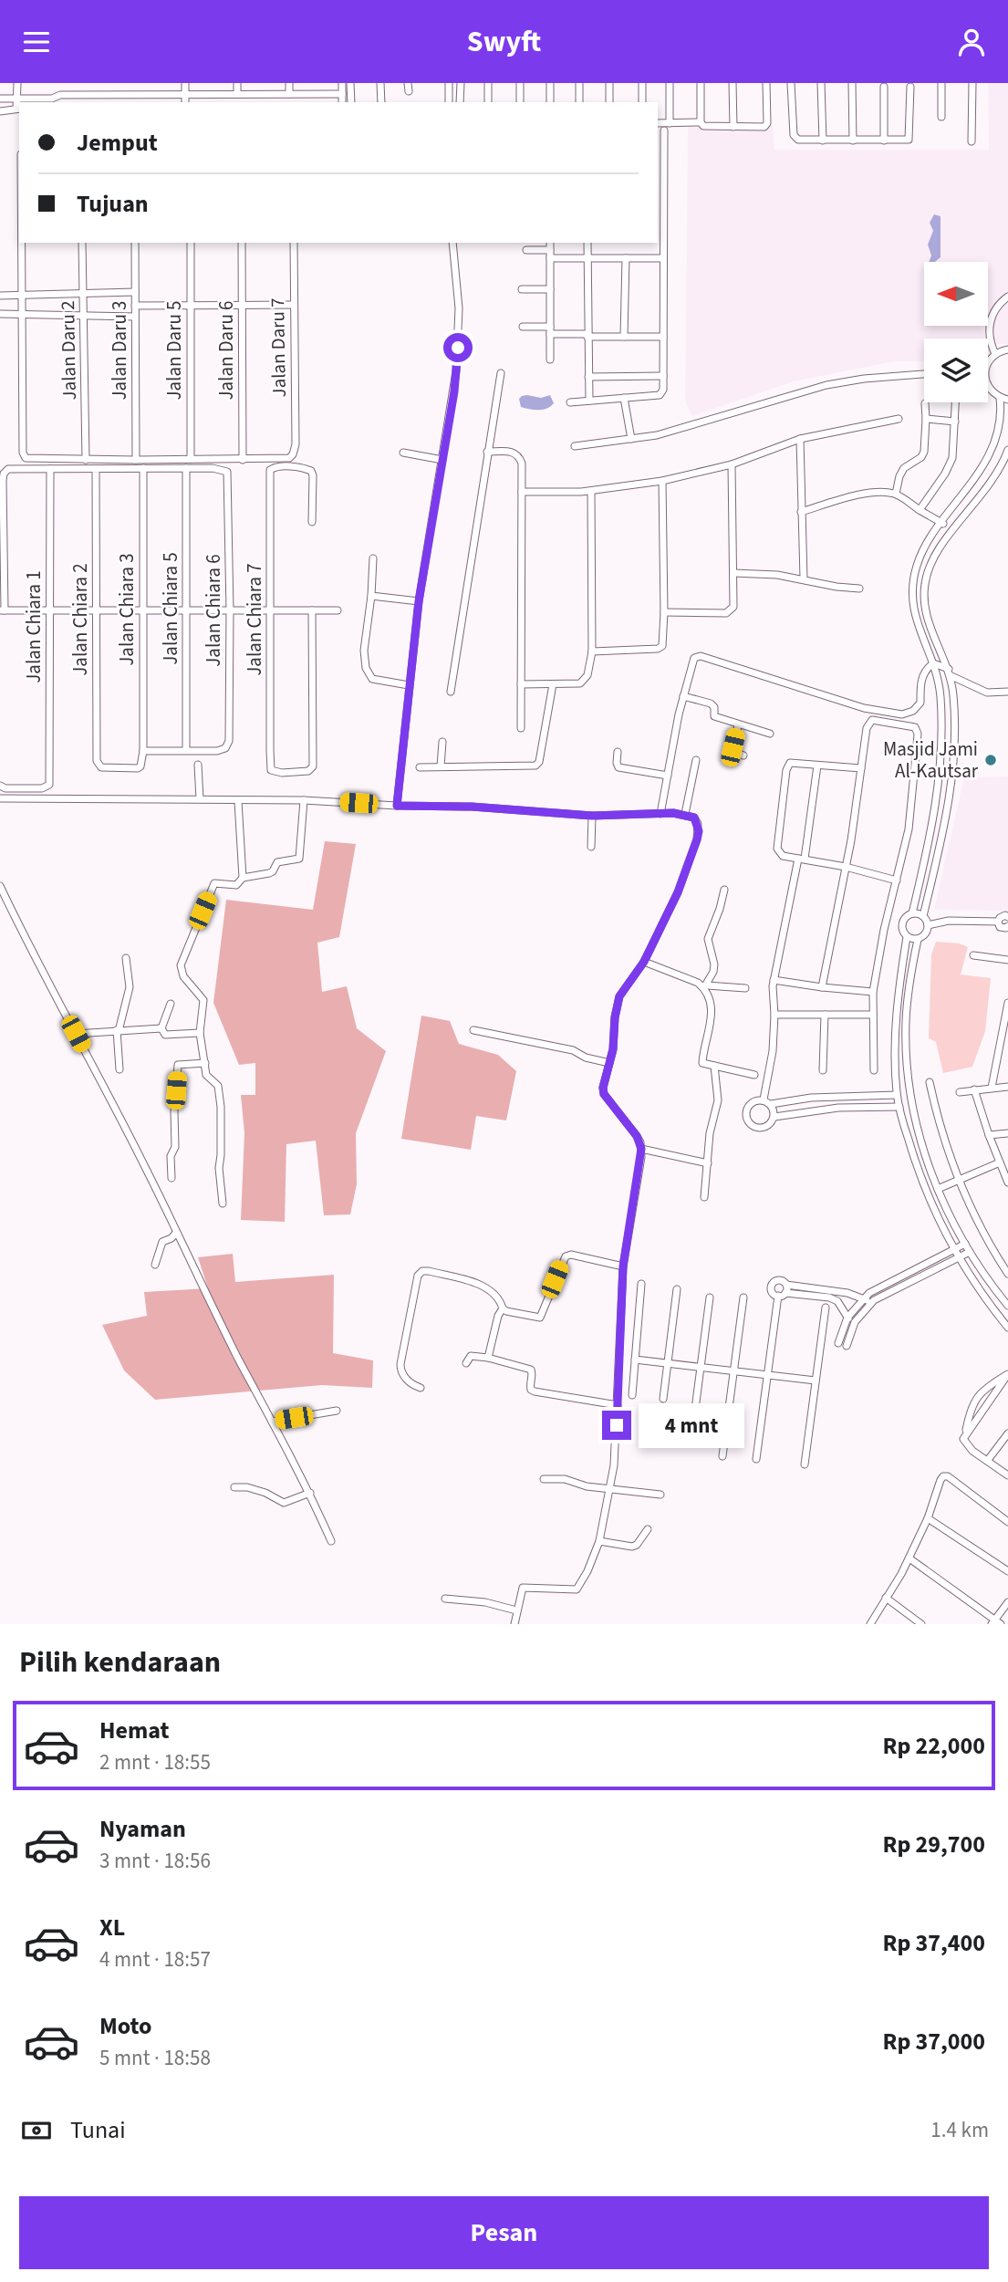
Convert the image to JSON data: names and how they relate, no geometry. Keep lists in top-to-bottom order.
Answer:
{
  "streets": {
    "street": [
      "Jalan Daru 7",
      "Jalan Daru 2",
      "Jalan Daru 3",
      "Jalan Daru 5",
      "Jalan Daru 6",
      "Jalan Chiara 5",
      "Jalan Chiara 3",
      "Jalan Chiara 6",
      "Jalan Chiara 2",
      "Jalan Chiara 7",
      "Jalan Chiara 1"
    ]
  },
  "crossings": [
    ["Jalan Daru 7", "Jalan Daru 6"],
    ["Jalan Chiara 5", "Jalan Chiara 6"],
    ["Jalan Chiara 3", "Jalan Chiara 2"]
  ],
  "places": ["Masjid Jami Al-Kautsar"],
  "north": "left",
  "page": {
    "header": "Swyft",
    "banner": ["Jemput", "Tujuan"],
    "bubble": "4 mnt",
    "heading": "Pilih kendaraan",
    "list": [
      {
        "name": "Hemat",
        "note": "2 mnt · 18:55",
        "value": "Rp 22,000"
      },
      {
        "name": "Nyaman",
        "note": "3 mnt · 18:56",
        "value": "Rp 29,700"
      },
      {
        "name": "XL",
        "note": "4 mnt · 18:57",
        "value": "Rp 37,400"
      },
      {
        "name": "Moto",
        "note": "5 mnt · 18:58",
        "value": "Rp 37,000"
      }
    ],
    "pay": ["Tunai", "1.4 km"],
    "buttons": "Pesan"
  }
}
